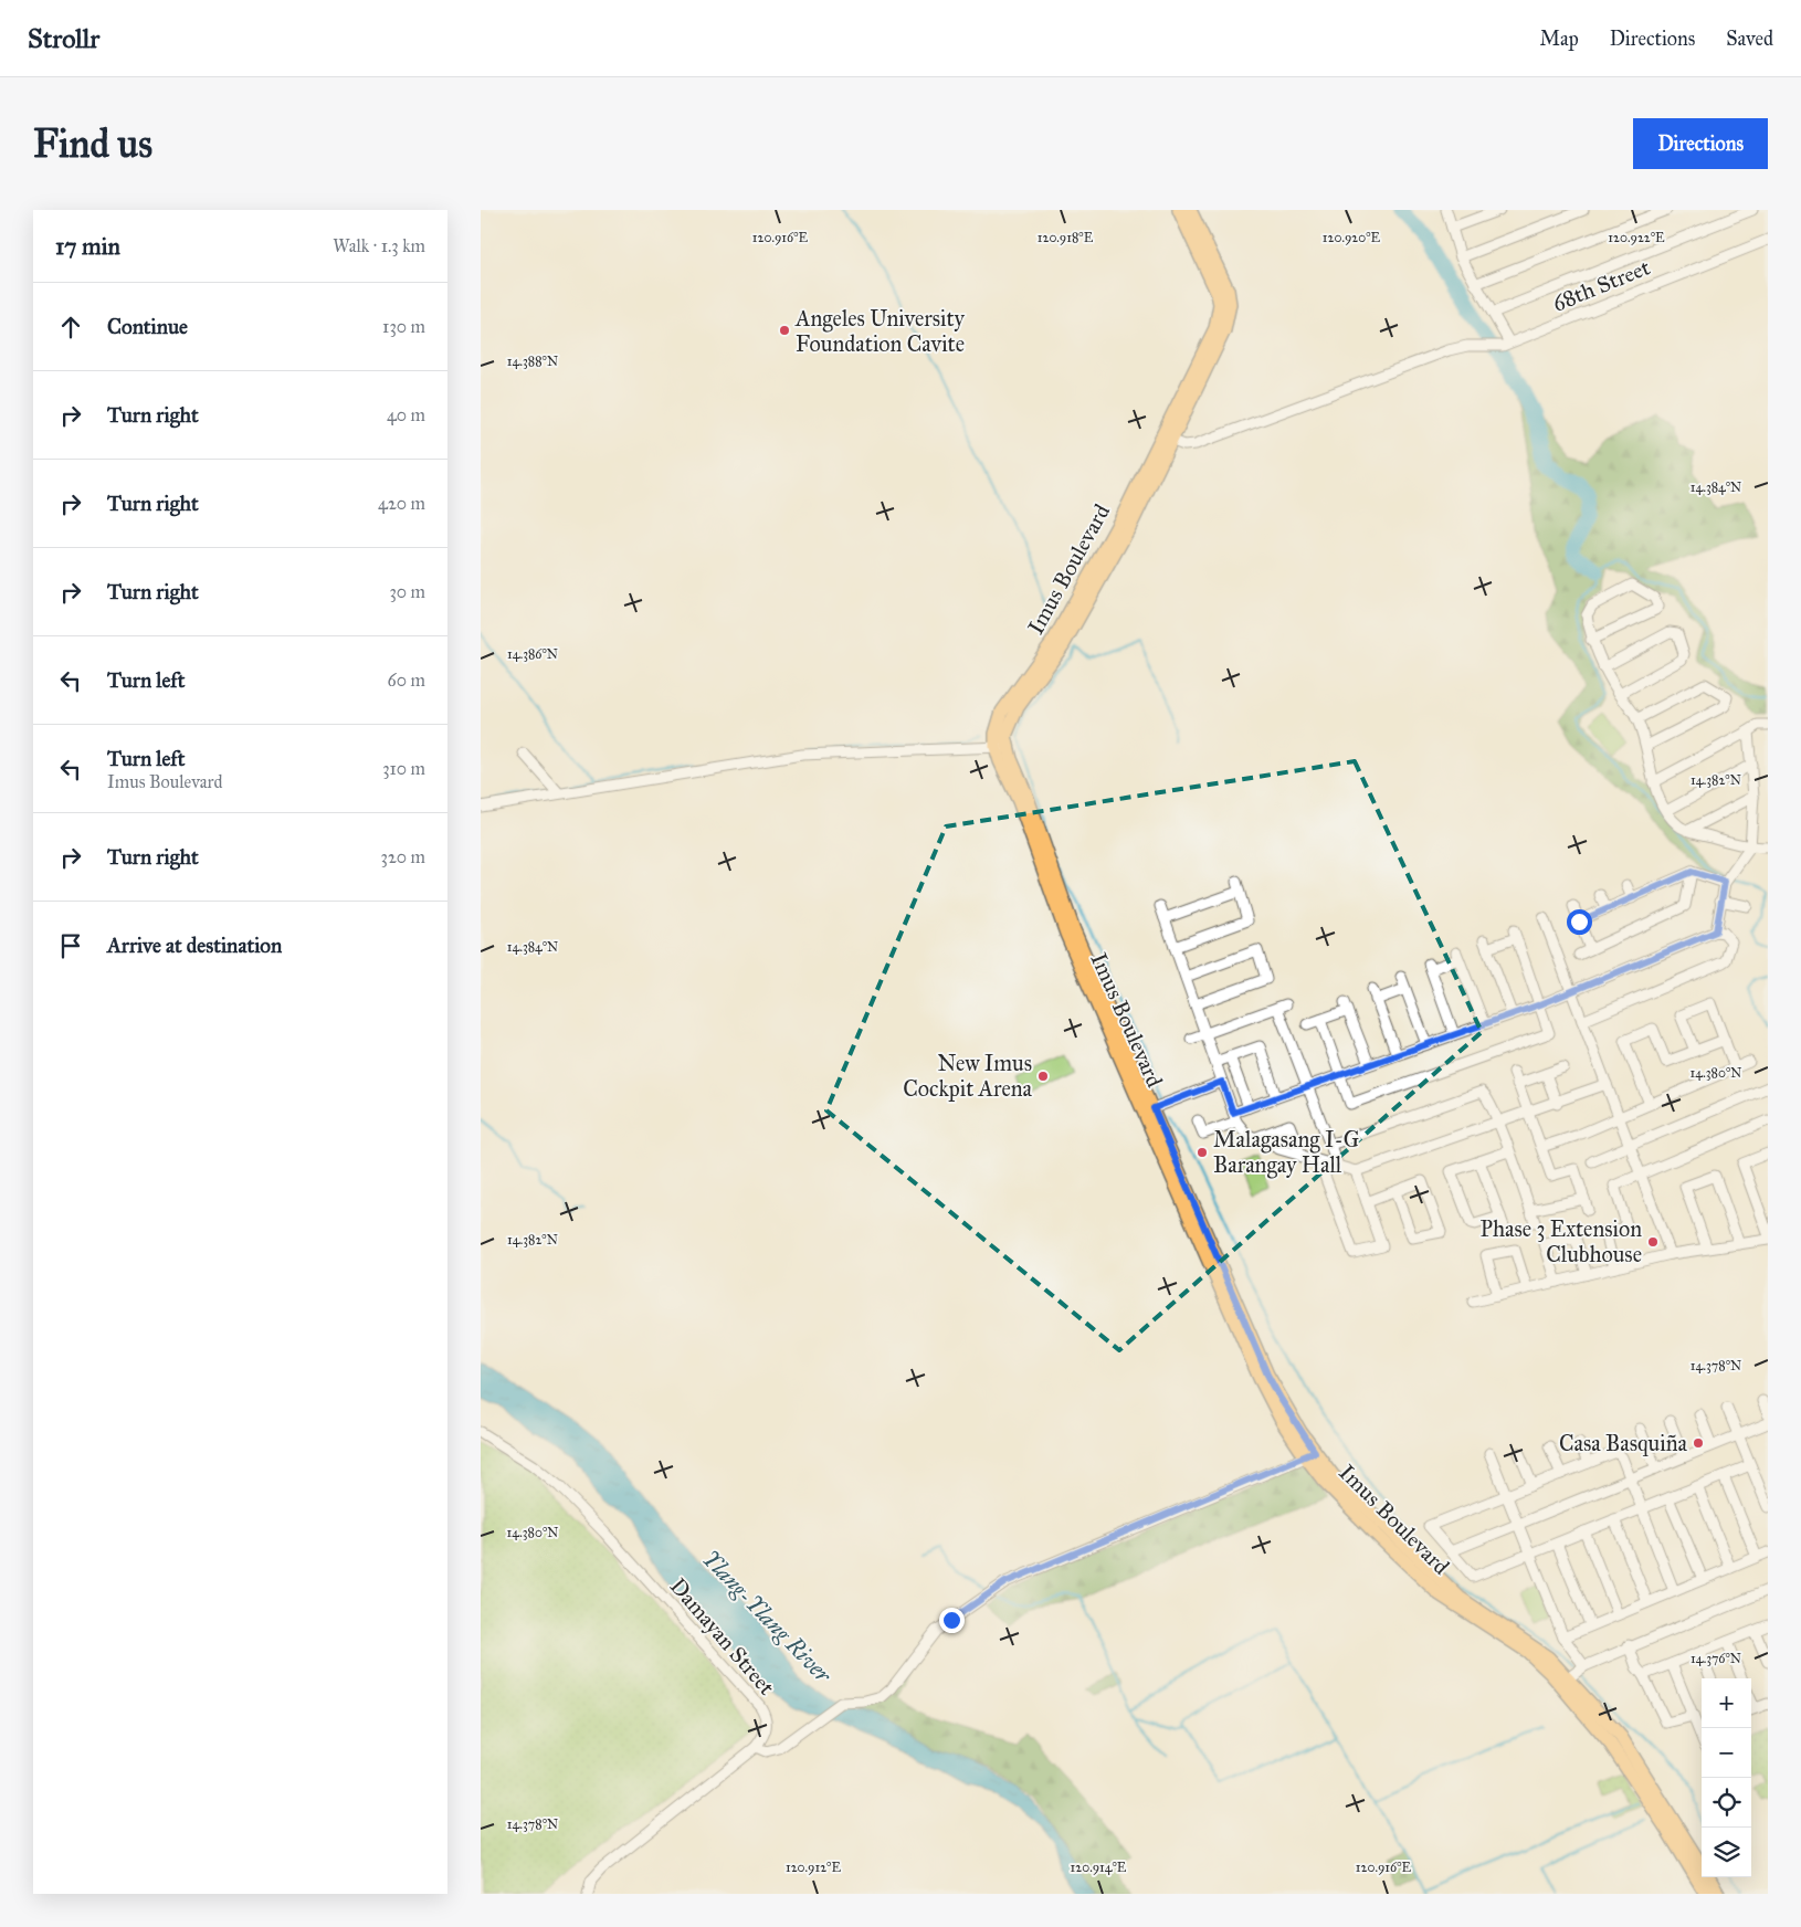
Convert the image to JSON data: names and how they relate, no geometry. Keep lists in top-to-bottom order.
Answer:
{
  "streets": {
    "main road": ["Imus Boulevard"],
    "street": ["68th Street", "Damayan Street"]
  },
  "crossings": [
    ["68th Street", "Imus Boulevard"]
  ],
  "water": ["Ylang-Ylang River"],
  "places": [
    "Angeles University Foundation Cavite",
    "New Imus Cockpit Arena",
    "Malagasang I-G Barangay Hall",
    "Phase 3 Extension Clubhouse",
    "Casa Basquiña"
  ],
  "page": {
    "header": "Strollr",
    "nav": ["Map", "Directions", "Saved"],
    "buttons": "Directions",
    "title": "Find us",
    "heading": ["17 min", "Walk · 1.3 km"],
    "list": [
      ["Continue", "130 m"],
      ["Turn right", "40 m"],
      ["Turn right", "420 m"],
      ["Turn right", "30 m"],
      ["Turn left", "60 m"],
      ["Turn left", "Imus Boulevard", "310 m"],
      ["Turn right", "320 m"],
      "Arrive at destination"
    ],
    "map_buttons": ["+", "−"]
  },
  "coordinates": [
    "120.916°E",
    "120.922°E",
    "120.918°E",
    "120.920°E",
    "14.388°N",
    "14.384°N",
    "14.386°N",
    "14.382°N",
    "14.380°N",
    "14.378°N",
    "14.376°N",
    "120.912°E",
    "120.914°E"
  ]
}
